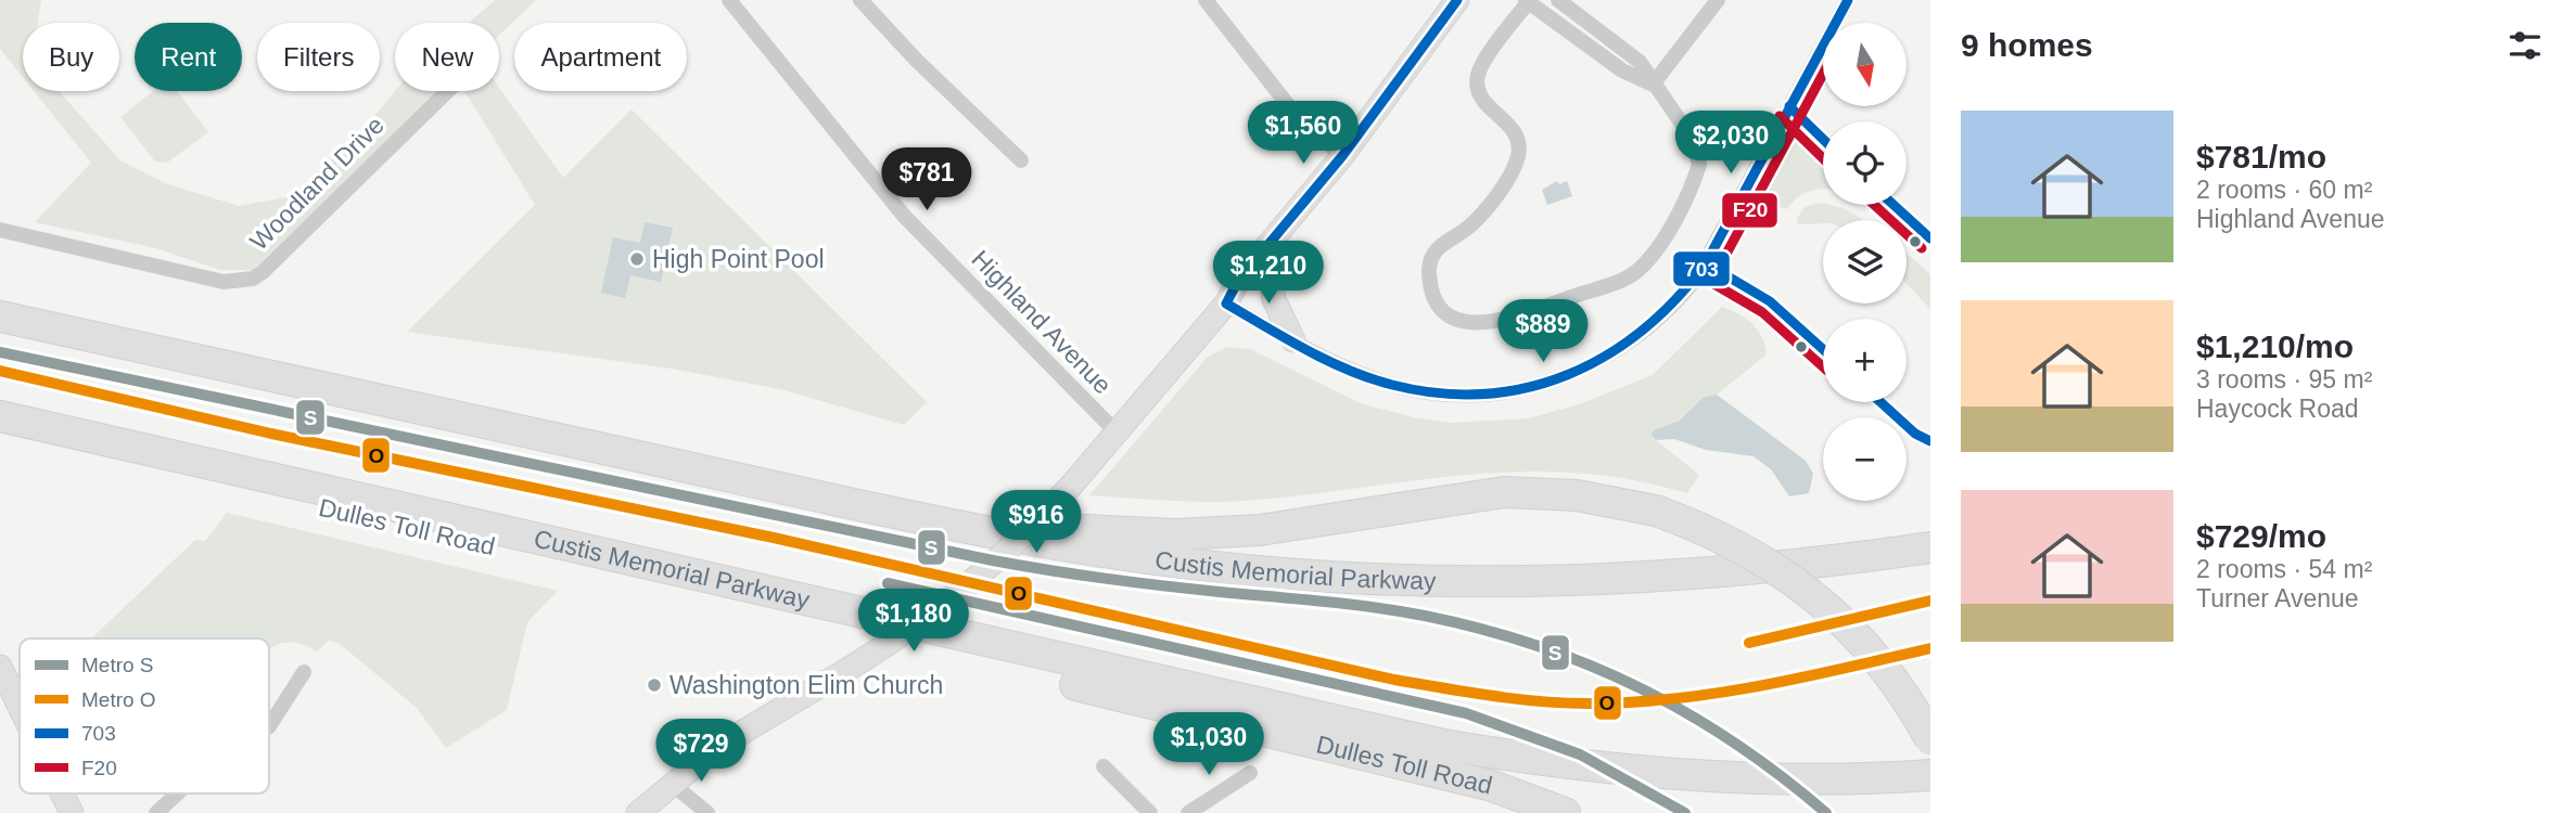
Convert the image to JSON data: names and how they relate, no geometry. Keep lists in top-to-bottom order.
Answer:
{
  "streets": {
    "highway": ["Dulles Toll Road", "Custis Memorial Parkway"],
    "street": ["Woodland Drive", "Highland Avenue"]
  },
  "places": ["High Point Pool", "Washington Elim Church"],
  "lines": [
    "transit line 703",
    "transit line F20",
    "metro line S",
    "metro line O"
  ],
  "legend": [
    "Metro S",
    "Metro O",
    "703",
    "F20"
  ],
  "north": "bottom",
  "page": {
    "heading": "9 homes",
    "map_buttons": ["+", "−"],
    "chip": [
      "Buy",
      "Rent",
      "Filters",
      "New",
      "Apartment"
    ],
    "list": [
      {
        "name": "$781/mo",
        "note": "2 rooms · 60 m² · Highland Avenue"
      },
      {
        "name": "$1,210/mo",
        "note": "3 rooms · 95 m² · Haycock Road"
      },
      {
        "name": "$729/mo",
        "note": "2 rooms · 54 m² · Turner Avenue"
      }
    ],
    "price": [
      "$1,560",
      "$2,030",
      "$781",
      "$1,210",
      "$889",
      "$916",
      "$1,180",
      "$1,030",
      "$729"
    ]
  }
}
